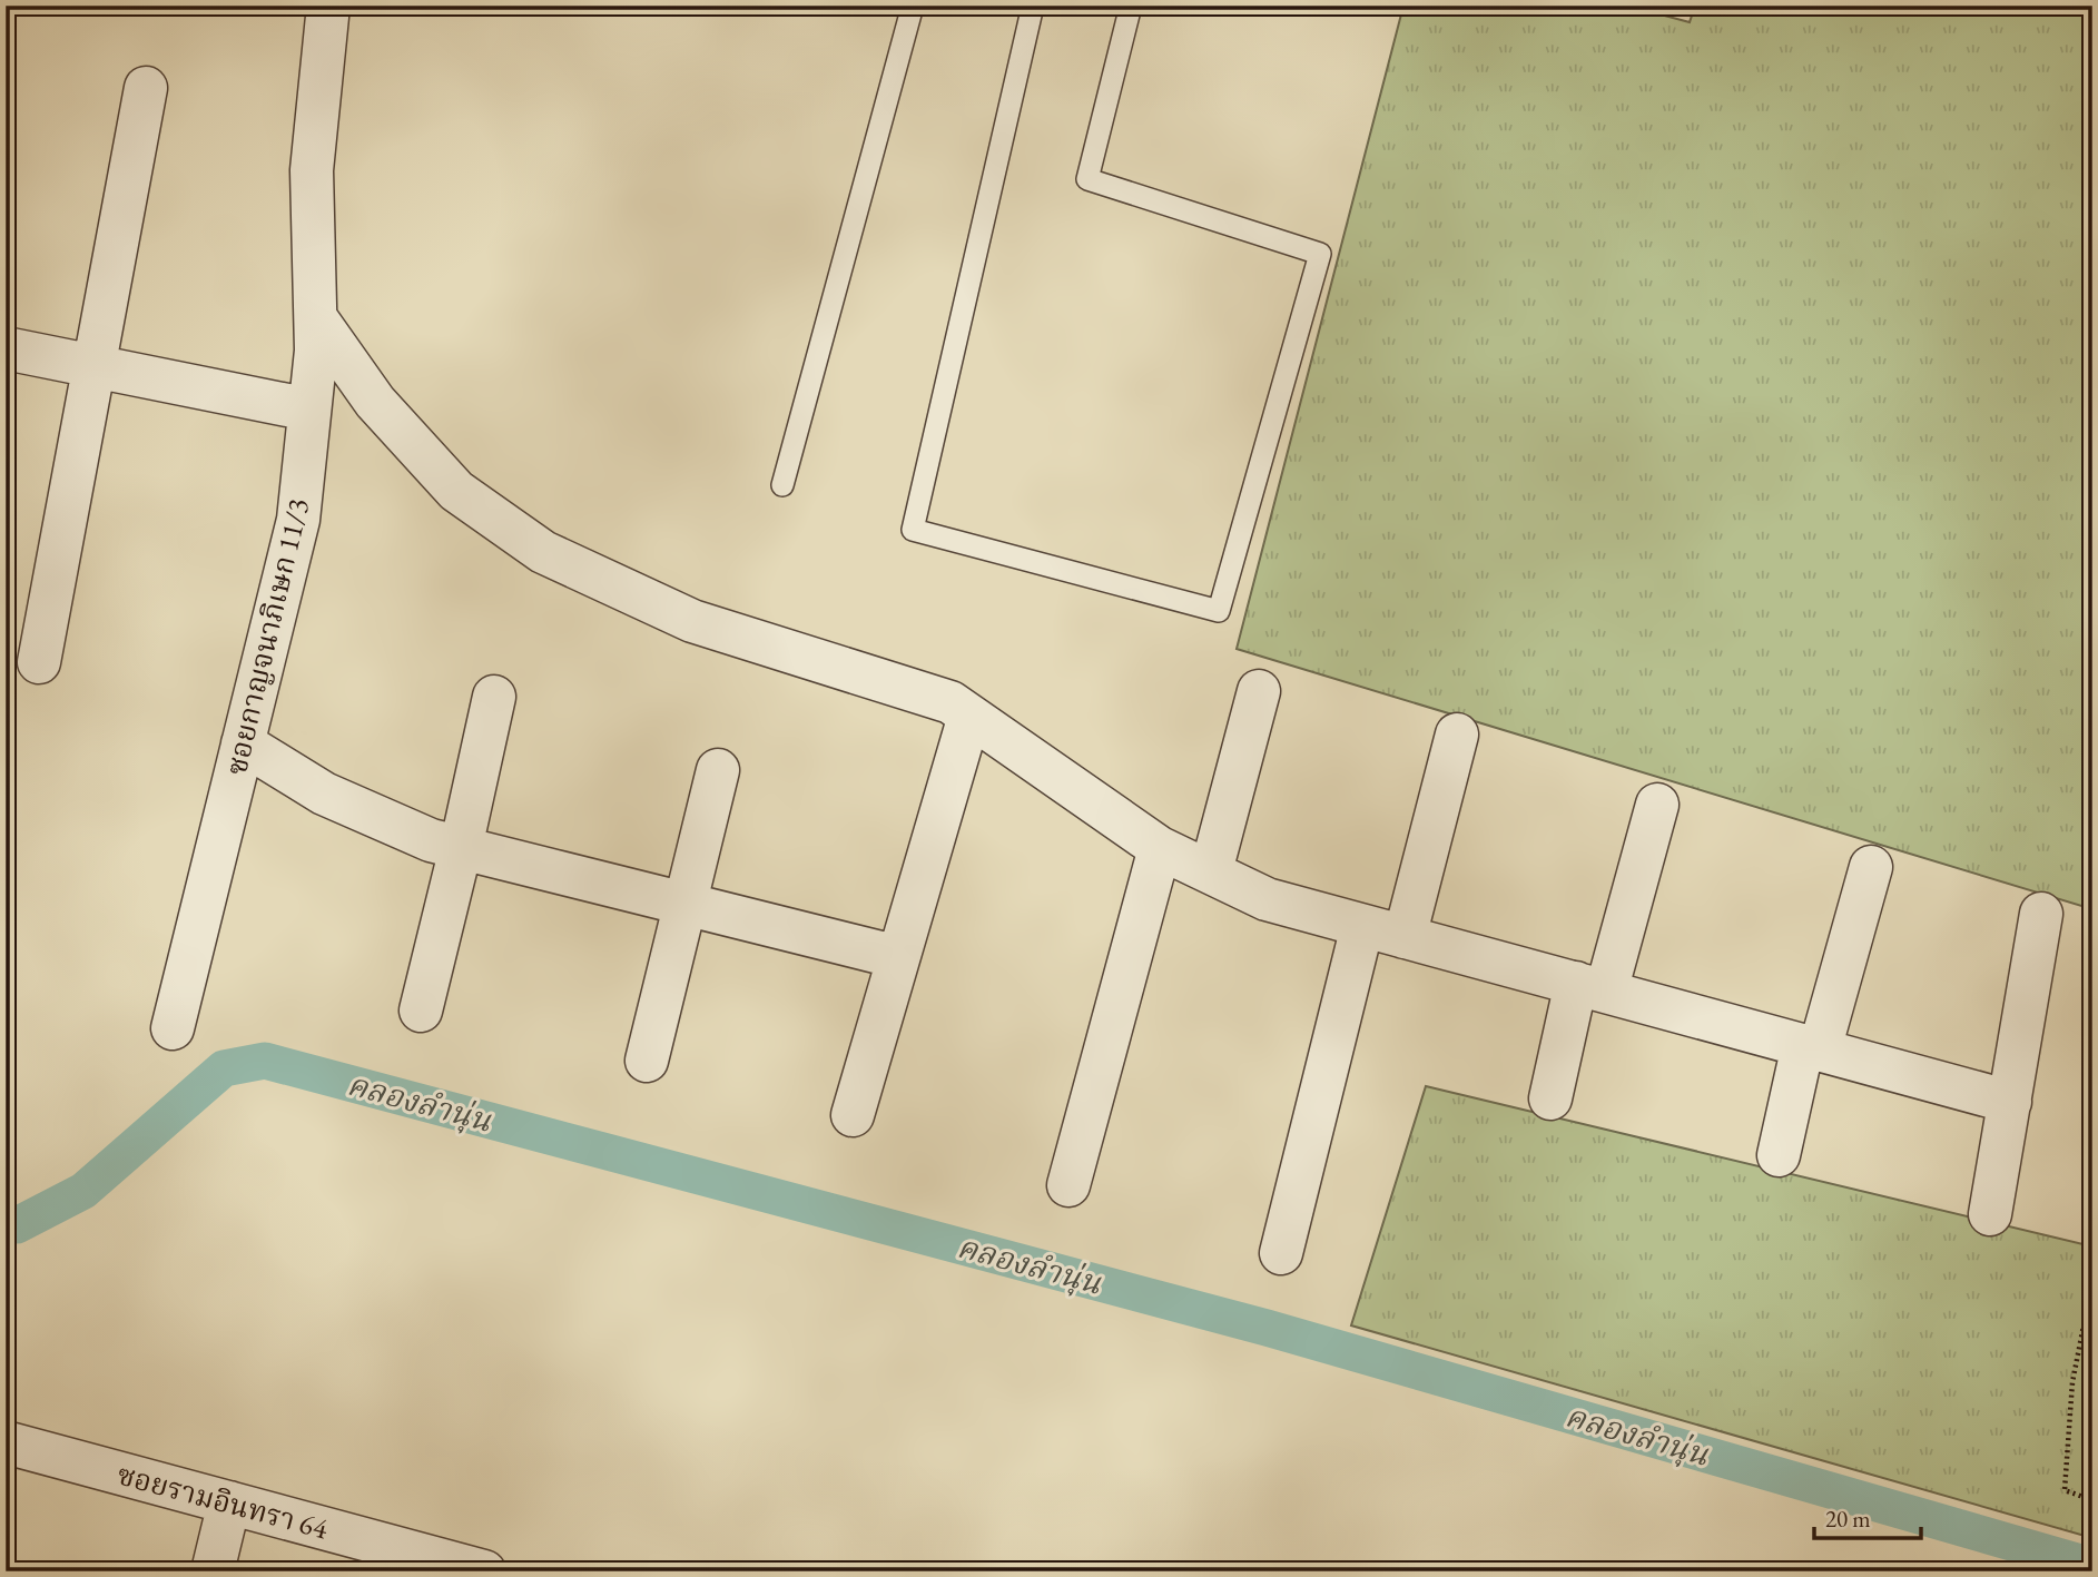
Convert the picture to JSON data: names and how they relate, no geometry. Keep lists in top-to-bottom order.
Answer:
{
  "streets": {
    "street": ["ซอยกาญจนาภิเษก 11/3", "ซอยรามอินทรา 64"]
  },
  "water": ["คลองลำนุ่น"],
  "scale_bar": "20 m"
}
